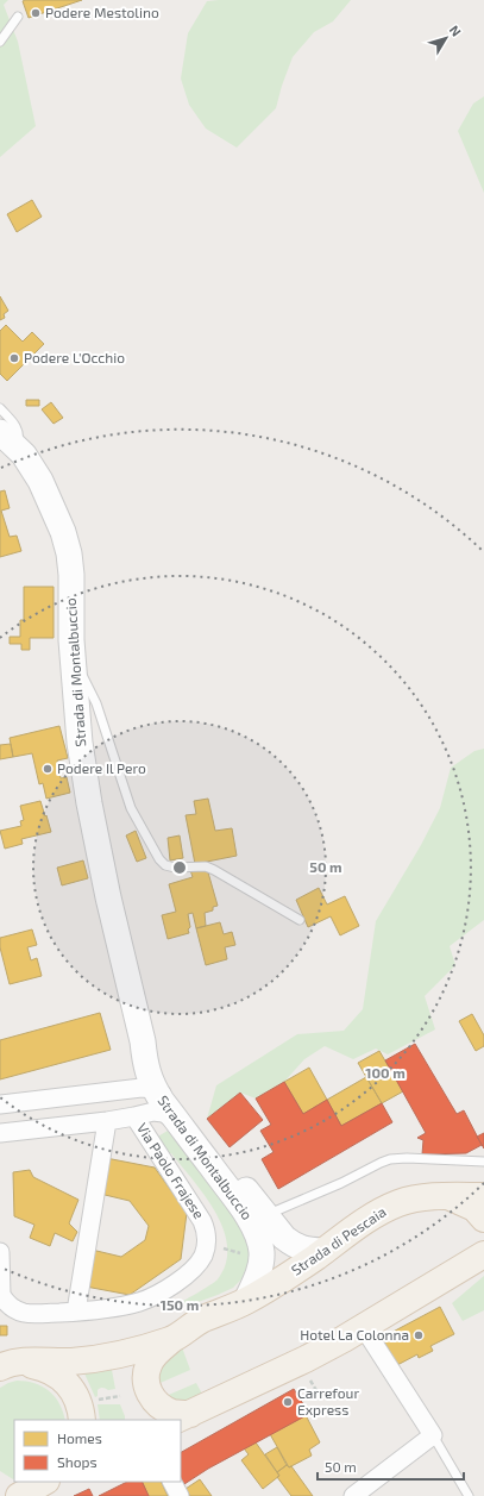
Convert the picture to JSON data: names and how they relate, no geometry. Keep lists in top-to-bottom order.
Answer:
{
  "streets": {
    "main road": ["Strada di Pescaia"],
    "street": ["Strada di Montalbuccio", "Via Paolo Frajese"]
  },
  "crossings": [
    ["Strada di Montalbuccio", "Via Paolo Frajese"],
    ["Strada di Montalbuccio", "Strada di Pescaia"]
  ],
  "places": [
    "Podere Mestolino",
    "Podere L'Occhio",
    "Podere Il Pero",
    "Hotel La Colonna",
    "Carrefour Express"
  ],
  "legend": ["Homes", "Shops"],
  "scale_bar": "50 m",
  "north": "top right",
  "rings": ["50 m", "100 m", "150 m"]
}
